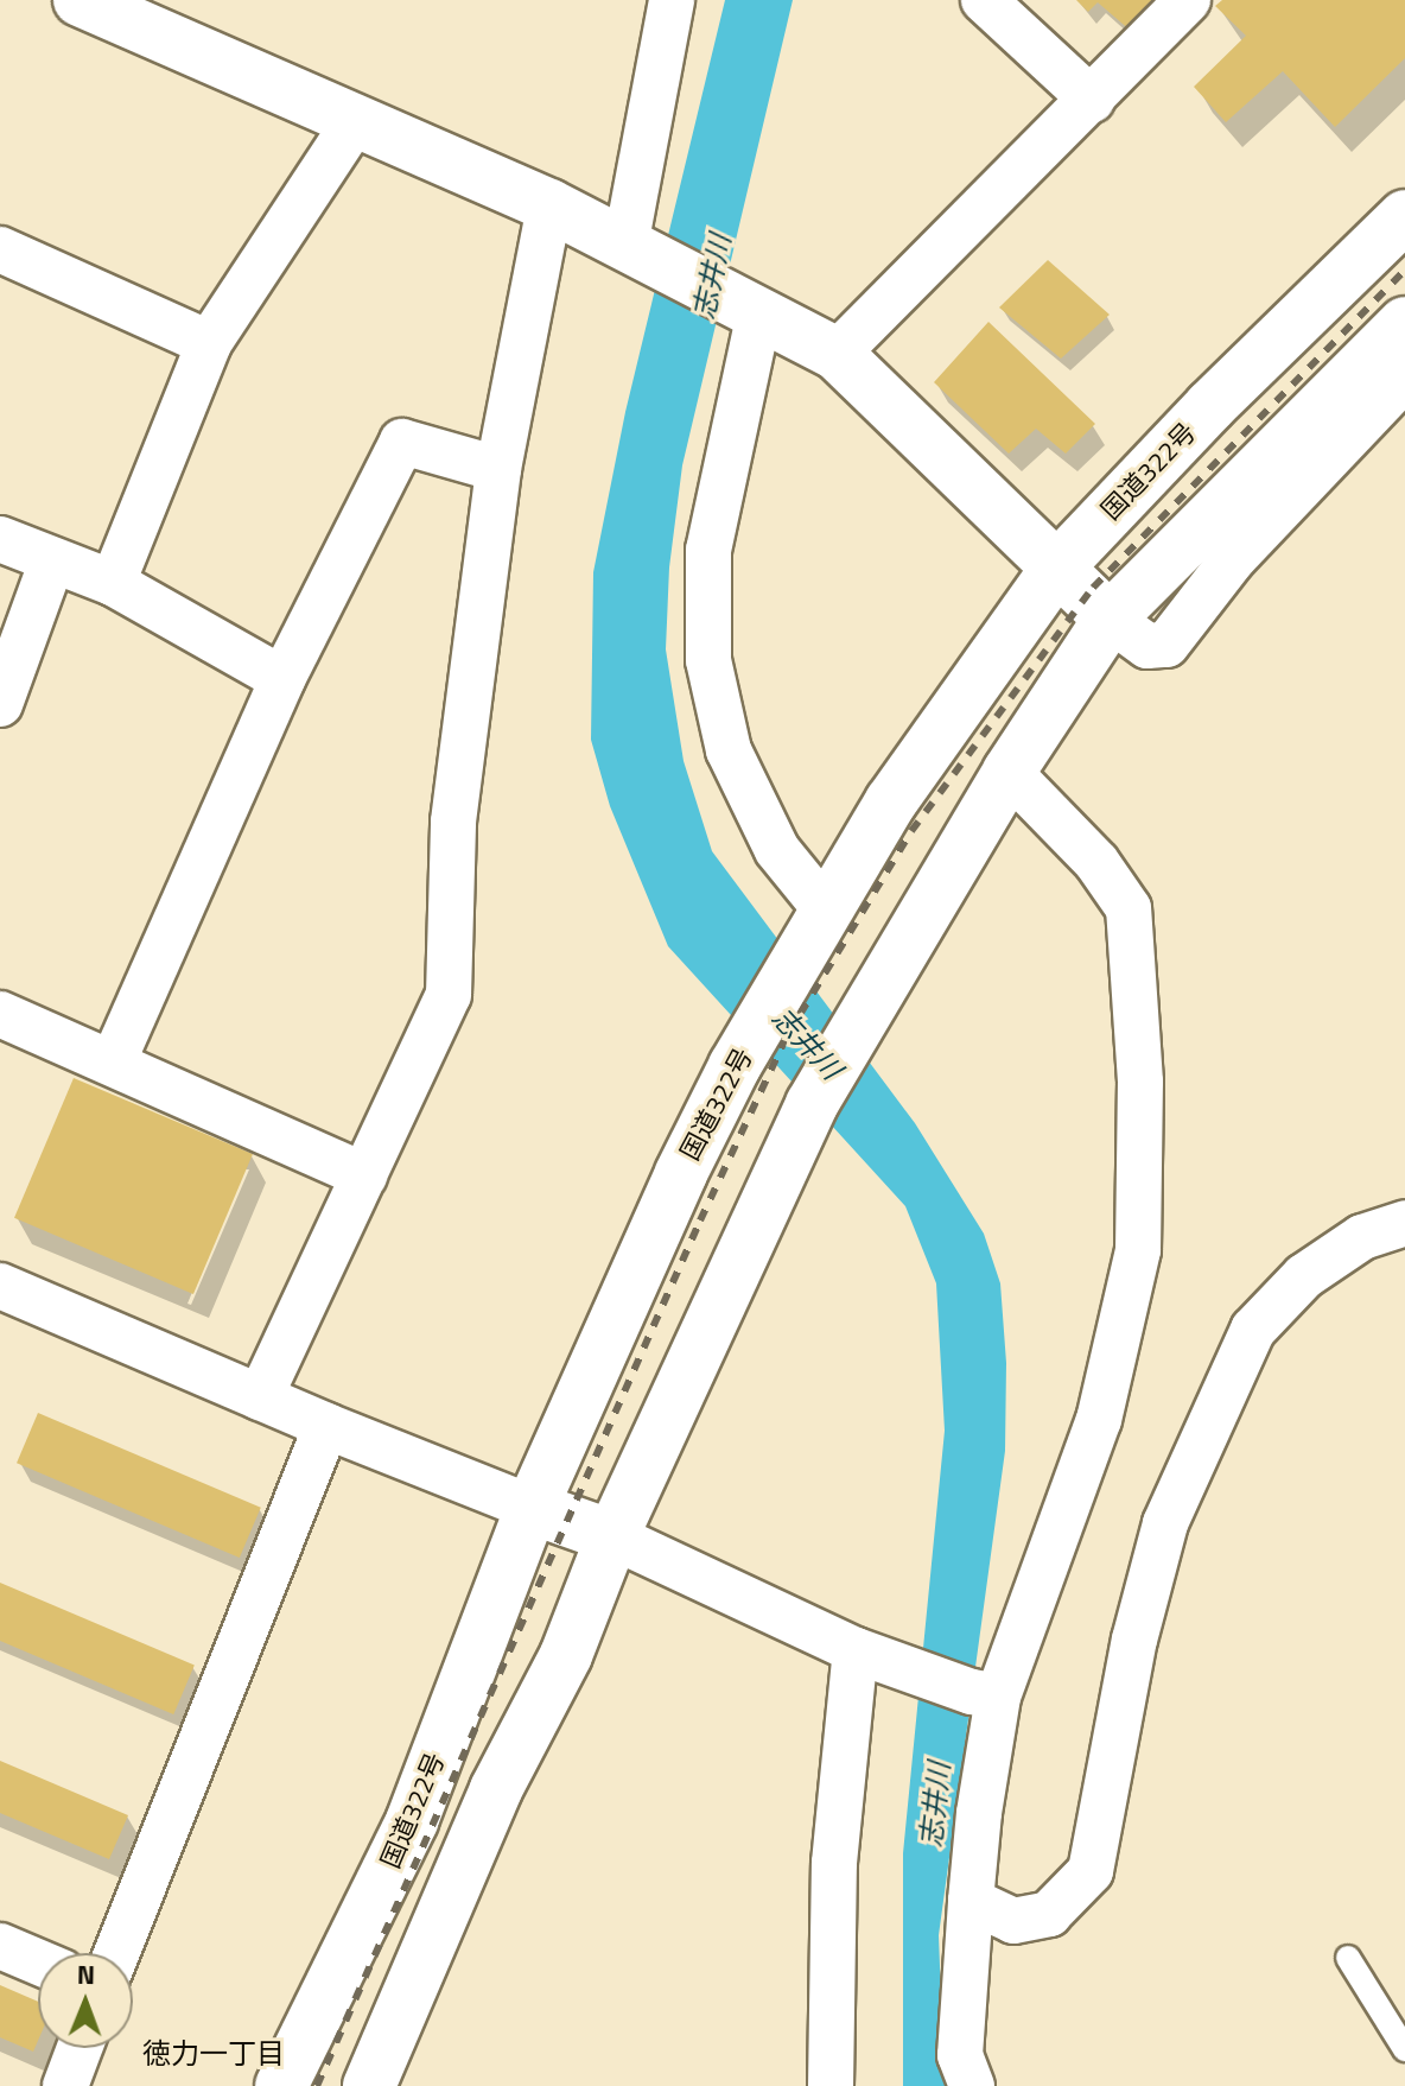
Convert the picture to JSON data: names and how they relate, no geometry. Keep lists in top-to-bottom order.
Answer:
{
  "streets": {
    "main road": ["国道322号"]
  },
  "districts": ["徳力一丁目"],
  "water": ["志井川"],
  "north": "top"
}
